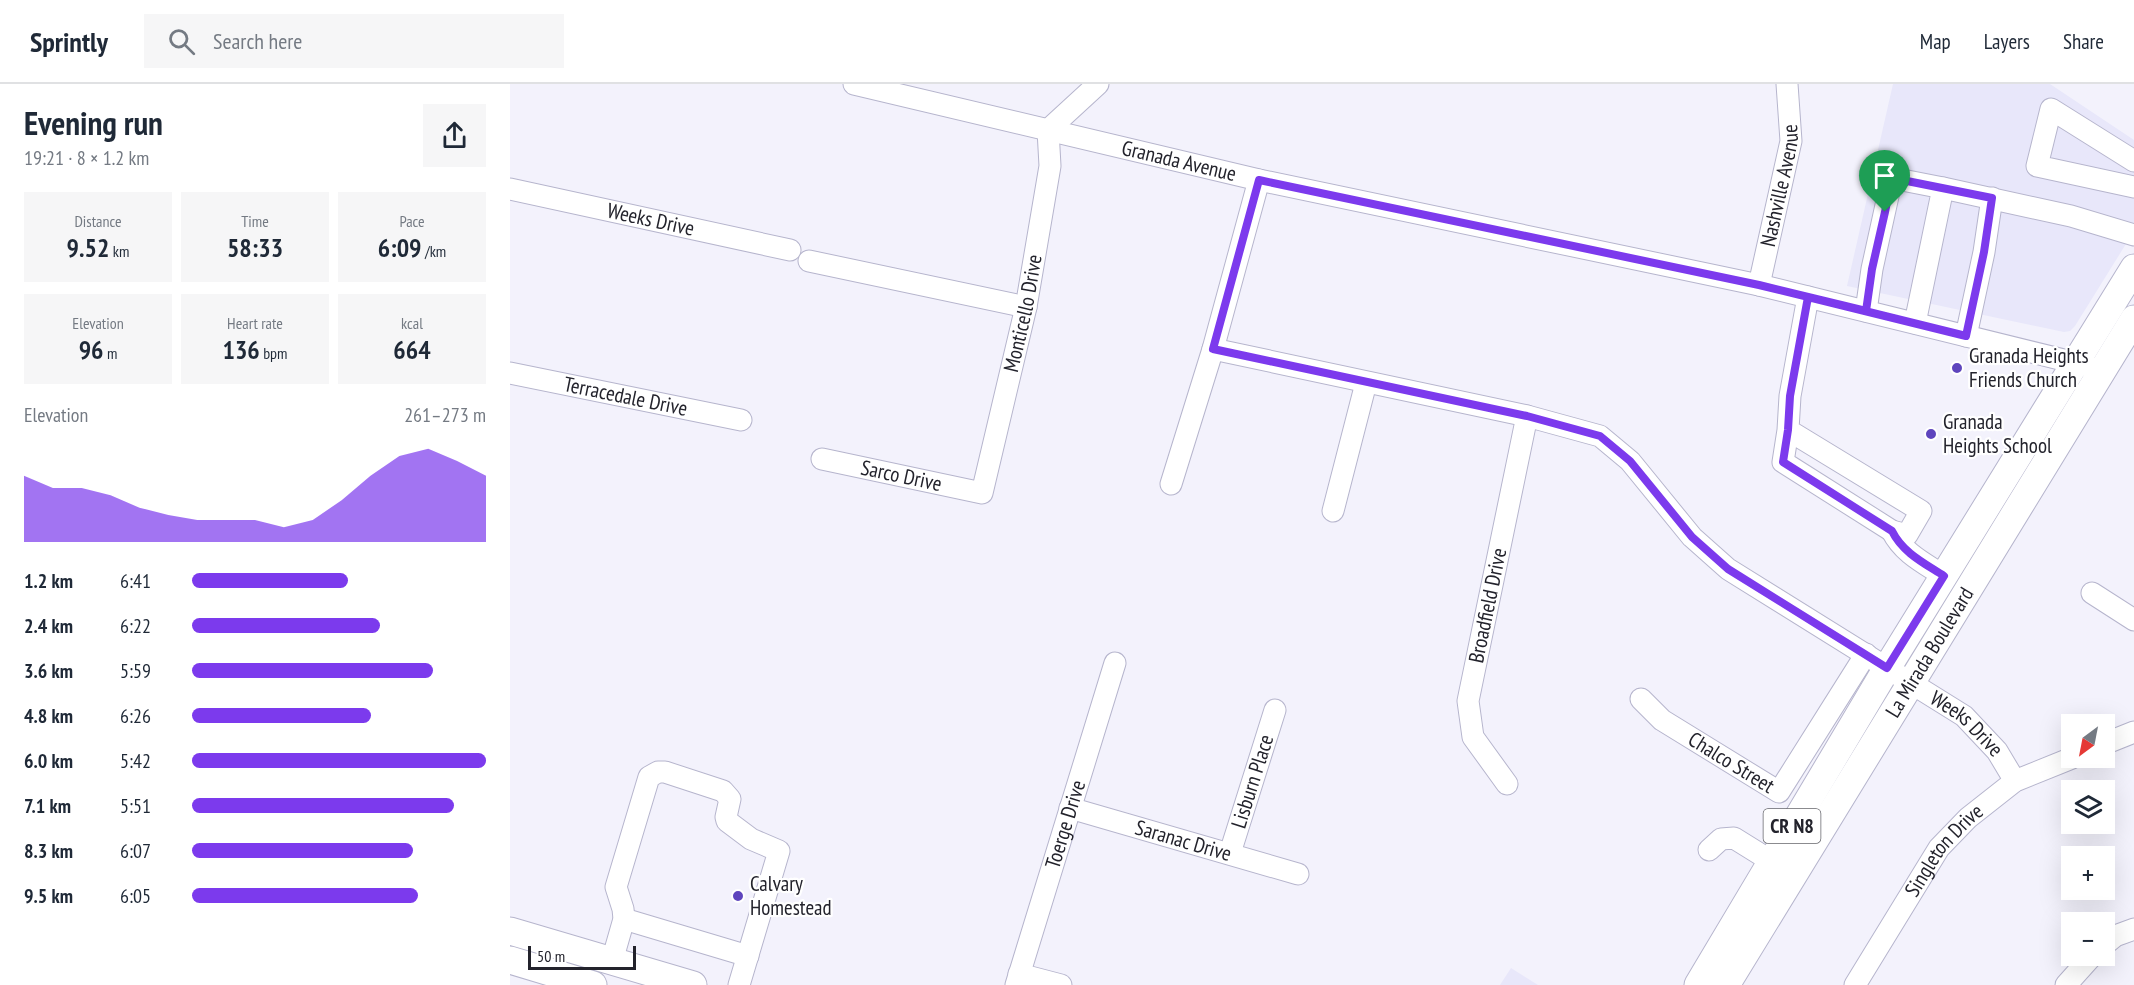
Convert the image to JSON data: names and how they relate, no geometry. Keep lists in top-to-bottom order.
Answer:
{
  "streets": {
    "main road": ["La Mirada Boulevard", "CR N8"],
    "street": [
      "Granada Avenue",
      "Nashville Avenue",
      "Weeks Drive",
      "Monticello Drive",
      "Terracedale Drive",
      "Sarco Drive",
      "Broadfield Drive",
      "Chalco Street",
      "Lisburn Place",
      "Toerge Drive",
      "Saranac Drive",
      "Singleton Drive"
    ]
  },
  "crossings": [
    ["Granada Avenue", "Nashville Avenue"],
    ["Granada Avenue", "Monticello Drive"],
    ["Granada Avenue", "La Mirada Boulevard"],
    ["Weeks Drive", "Broadfield Drive"],
    ["Weeks Drive", "La Mirada Boulevard"],
    ["Weeks Drive", "Chalco Street"],
    ["Weeks Drive", "Singleton Drive"],
    ["Monticello Drive", "Sarco Drive"],
    ["La Mirada Boulevard", "Chalco Street"],
    ["Lisburn Place", "Saranac Drive"],
    ["Toerge Drive", "Saranac Drive"]
  ],
  "places": ["Granada Heights Friends Church", "Granada Heights School", "Calvary Homestead"],
  "scale_bar": "50 m",
  "north": "bottom left",
  "page": {
    "header": "Sprintly",
    "search": "Search here",
    "nav": ["Map", "Layers", "Share"],
    "heading": ["Evening run", "19:21 · 8 × 1.2 km"],
    "stats": [
      ["Distance", "9.52 km"],
      ["Time", "58:33"],
      ["Pace", "6:09 /km"],
      ["Elevation", "96 m"],
      ["Heart rate", "136 bpm"],
      ["kcal", "664"]
    ],
    "chart": ["Elevation", "261–273 m"],
    "list": [
      {
        "name": "1.2 km",
        "note": "6:41"
      },
      {
        "name": "2.4 km",
        "note": "6:22"
      },
      {
        "name": "3.6 km",
        "note": "5:59"
      },
      {
        "name": "4.8 km",
        "note": "6:26"
      },
      {
        "name": "6.0 km",
        "note": "5:42"
      },
      {
        "name": "7.1 km",
        "note": "5:51"
      },
      {
        "name": "8.3 km",
        "note": "6:07"
      },
      {
        "name": "9.5 km",
        "note": "6:05"
      }
    ],
    "map_buttons": ["+", "−"],
    "scale": "50 m"
  }
}
